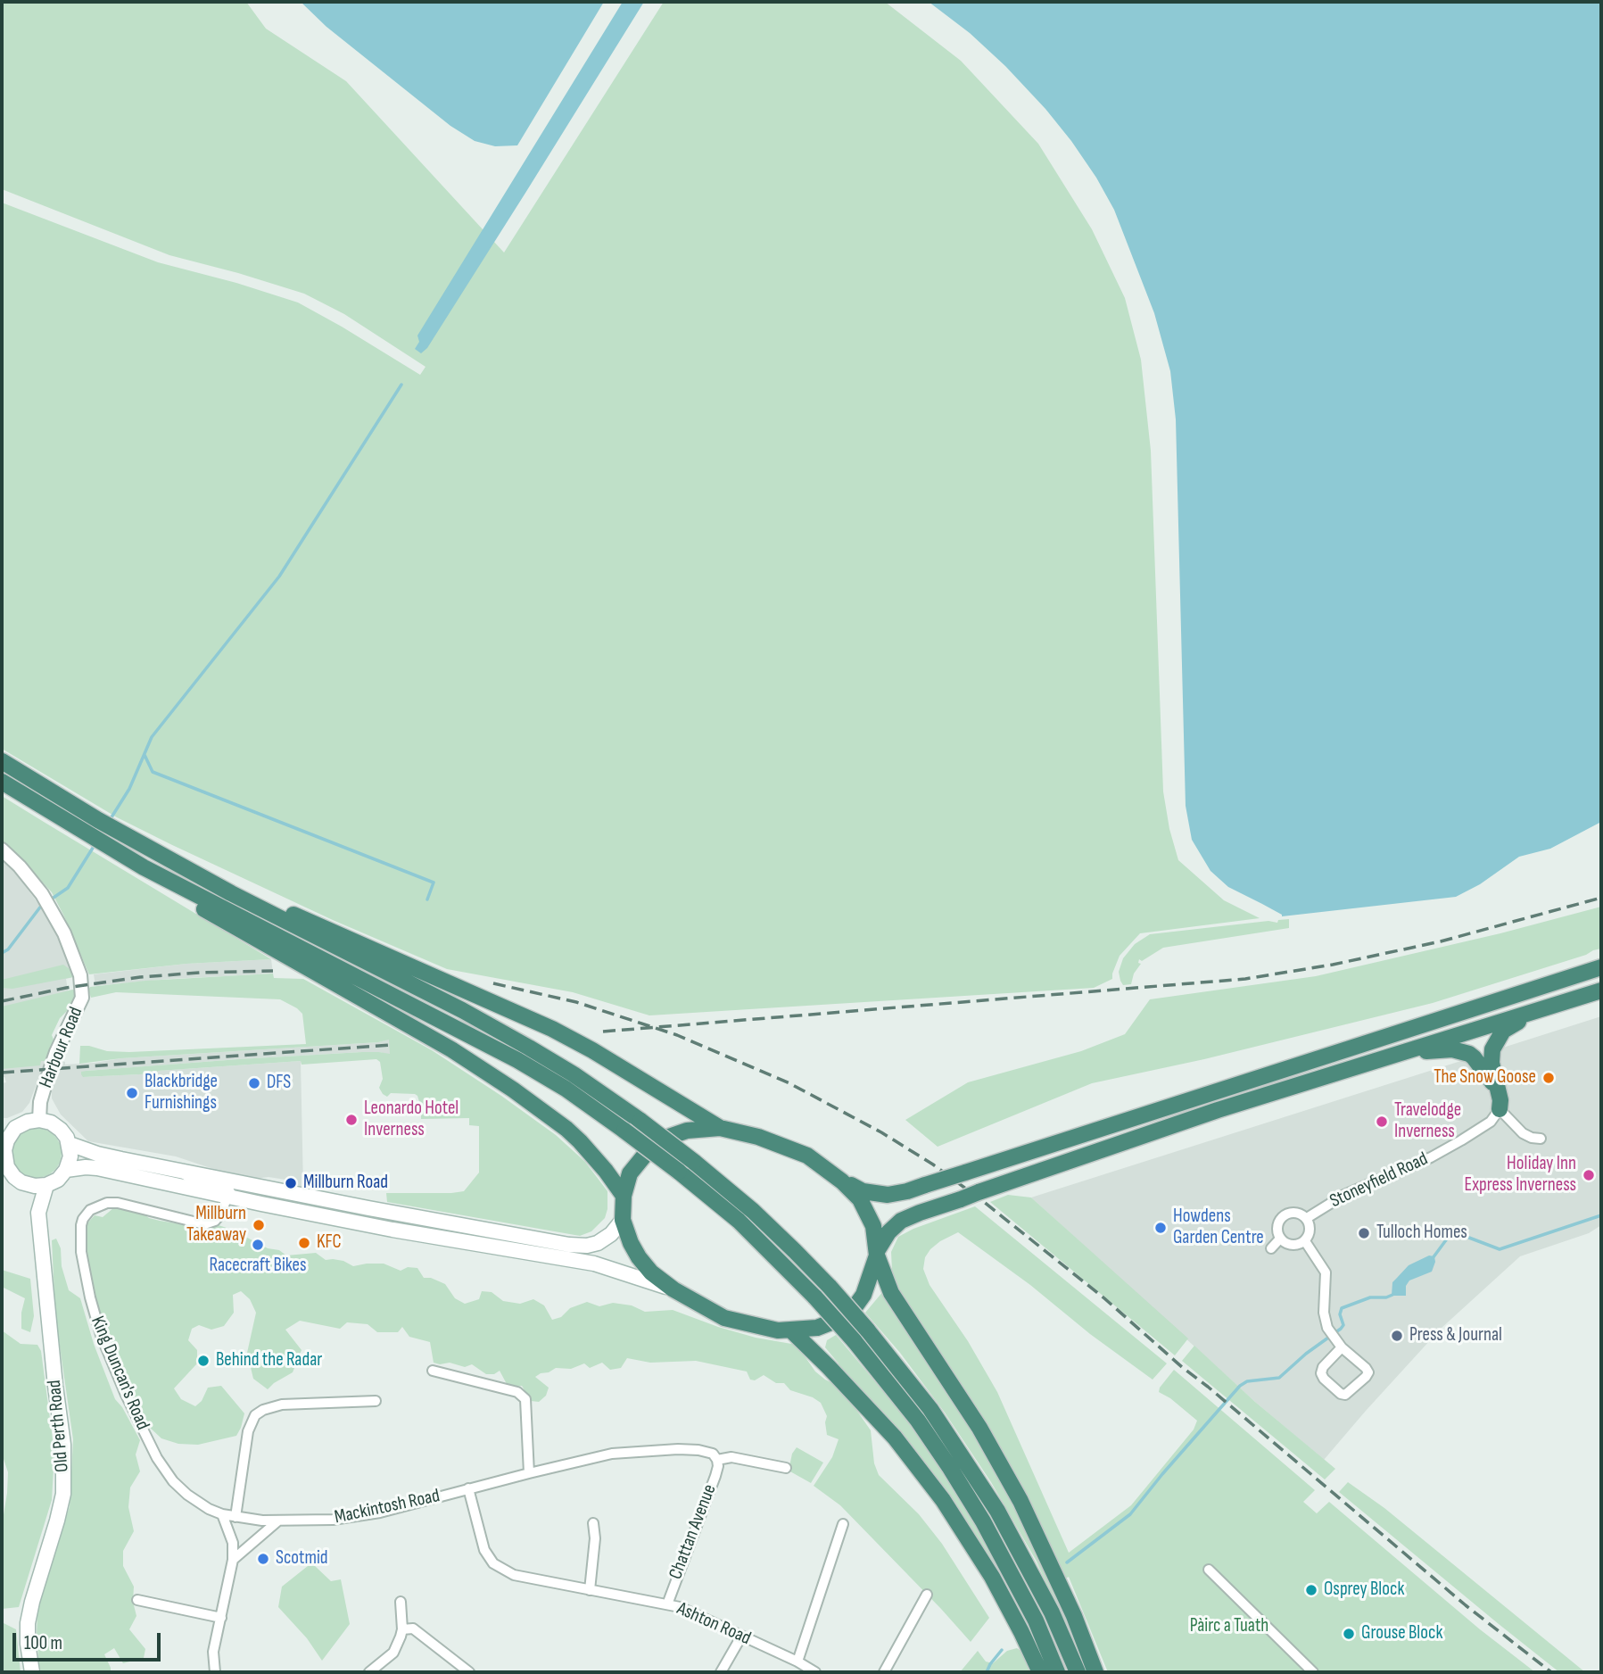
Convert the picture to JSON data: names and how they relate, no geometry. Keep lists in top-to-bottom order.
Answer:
{
  "streets": {
    "main road": ["Old Perth Road"],
    "street": [
      "Harbour Road",
      "Stoneyfield Road",
      "King Duncan's Road",
      "Mackintosh Road",
      "Chattan Avenue",
      "Ashton Road"
    ]
  },
  "crossings": [
    ["Harbour Road", "Old Perth Road"],
    ["King Duncan's Road", "Mackintosh Road"],
    ["Mackintosh Road", "Chattan Avenue"],
    ["Mackintosh Road", "Ashton Road"],
    ["Chattan Avenue", "Ashton Road"]
  ],
  "parks": ["Pàirc a Tuath"],
  "places": [
    "The Snow Goose",
    "DFS",
    "Blackbridge Furnishings",
    "Leonardo Hotel Inverness",
    "Travelodge Inverness",
    "Holiday Inn Express Inverness",
    "Millburn Road",
    "Millburn Takeaway",
    "Howdens Garden Centre",
    "Tulloch Homes",
    "KFC",
    "Racecraft Bikes",
    "Press & Journal",
    "Behind the Radar",
    "Scotmid",
    "Osprey Block",
    "Grouse Block"
  ],
  "scale_bar": "100 m"
}
